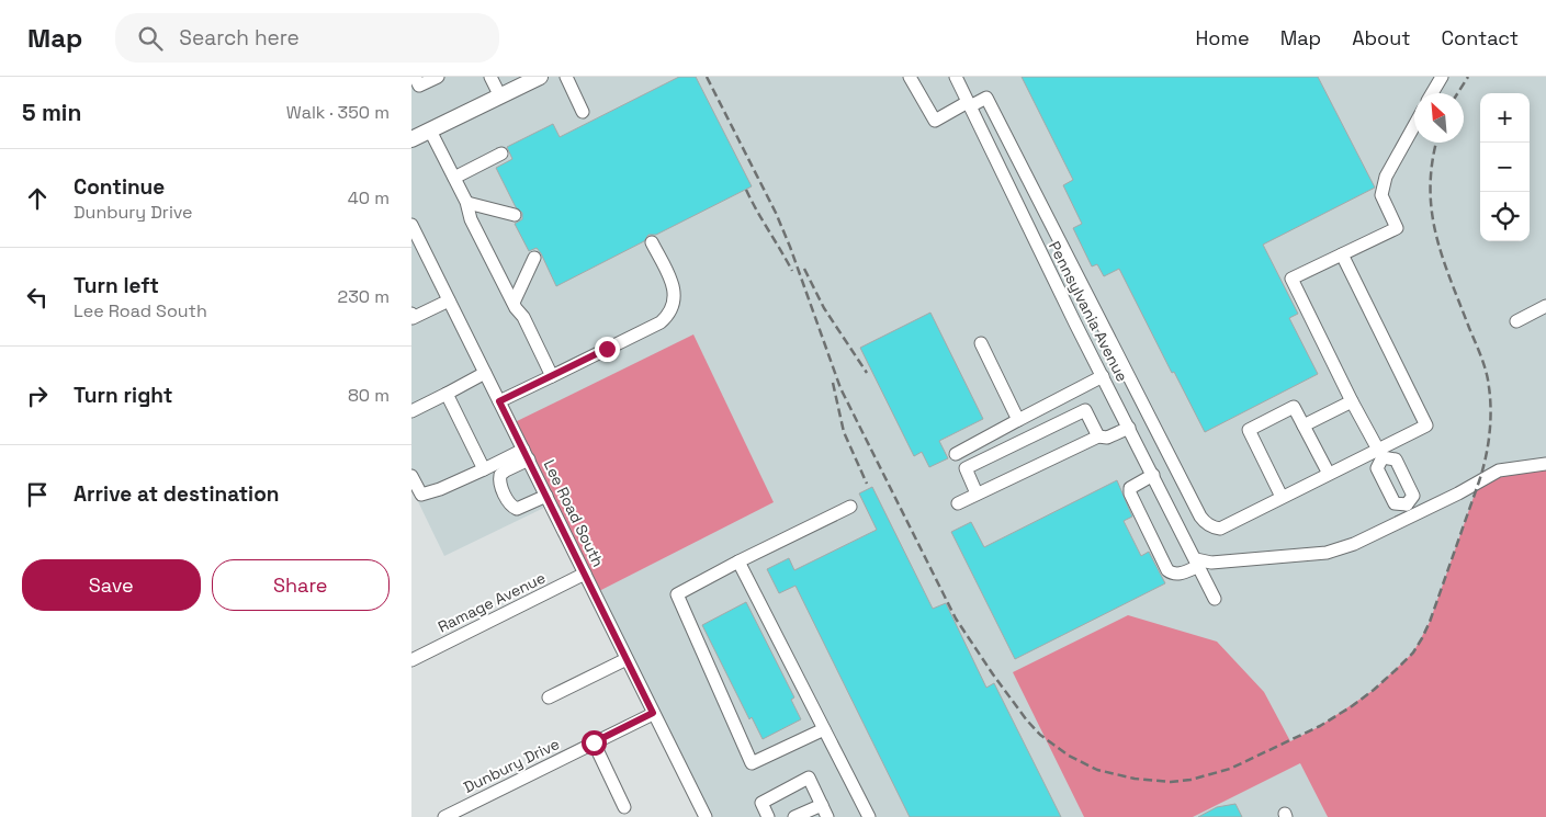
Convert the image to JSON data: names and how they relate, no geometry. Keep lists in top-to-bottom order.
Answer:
{
  "streets": {
    "street": [
      "Pennsylvania Avenue",
      "Lee Road South",
      "Ramage Avenue",
      "Dunbury Drive"
    ]
  },
  "crossings": [
    ["Lee Road South", "Ramage Avenue"],
    ["Lee Road South", "Dunbury Drive"]
  ],
  "north": "top left",
  "page": {
    "header": "Map",
    "search": "Search here",
    "nav": [
      "Home",
      "Map",
      "About",
      "Contact"
    ],
    "heading": ["5 min", "Walk · 350 m"],
    "map_buttons": ["+", "−"],
    "list": [
      ["Continue", "Dunbury Drive", "40 m"],
      ["Turn left", "Lee Road South", "230 m"],
      ["Turn right", "80 m"],
      "Arrive at destination"
    ],
    "buttons": ["Save", "Share"]
  }
}
